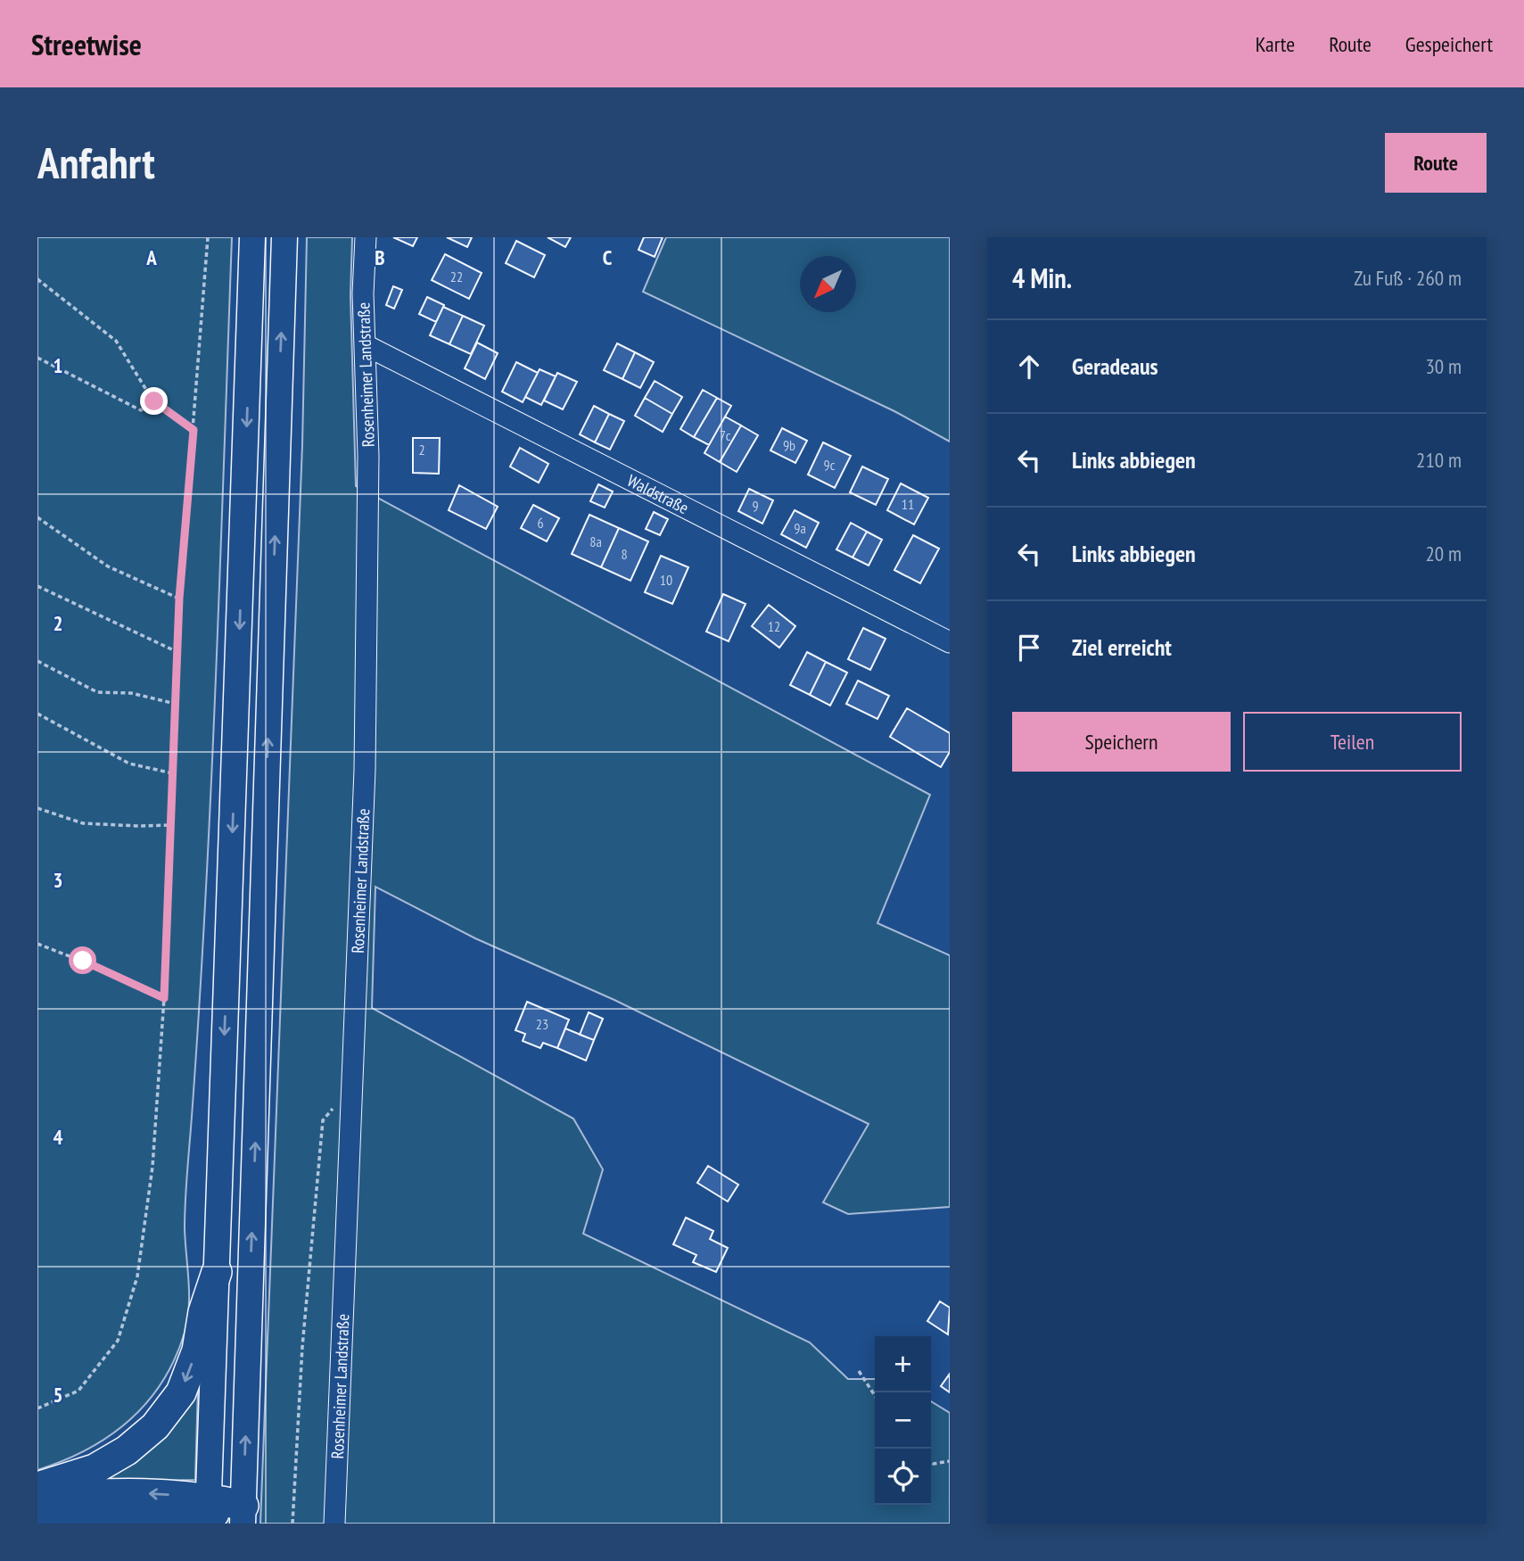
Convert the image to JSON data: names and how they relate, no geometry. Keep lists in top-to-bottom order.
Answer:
{
  "streets": {
    "street": ["Rosenheimer Landstraße", "Waldstraße"]
  },
  "crossings": [
    ["Rosenheimer Landstraße", "Waldstraße"]
  ],
  "house_numbers": [
    "22",
    "7c",
    "9b",
    "2",
    "9c",
    "11",
    "9",
    "6",
    "9a",
    "8a",
    "8",
    "10",
    "12",
    "23"
  ],
  "north": "bottom left",
  "page": {
    "header": "Streetwise",
    "nav": ["Karte", "Route", "Gespeichert"],
    "buttons": [
      "Route",
      ["Speichern", "Teilen"]
    ],
    "title": "Anfahrt",
    "heading": ["4 Min.", "Zu Fuß · 260 m"],
    "list": [
      ["Geradeaus", "30 m"],
      ["Links abbiegen", "210 m"],
      ["Links abbiegen", "20 m"],
      "Ziel erreicht"
    ],
    "map_buttons": ["+", "−"]
  },
  "grid": {
    "columns": ["A", "B", "C"],
    "rows": [
      "1",
      "2",
      "3",
      "4",
      "5"
    ]
  }
}
